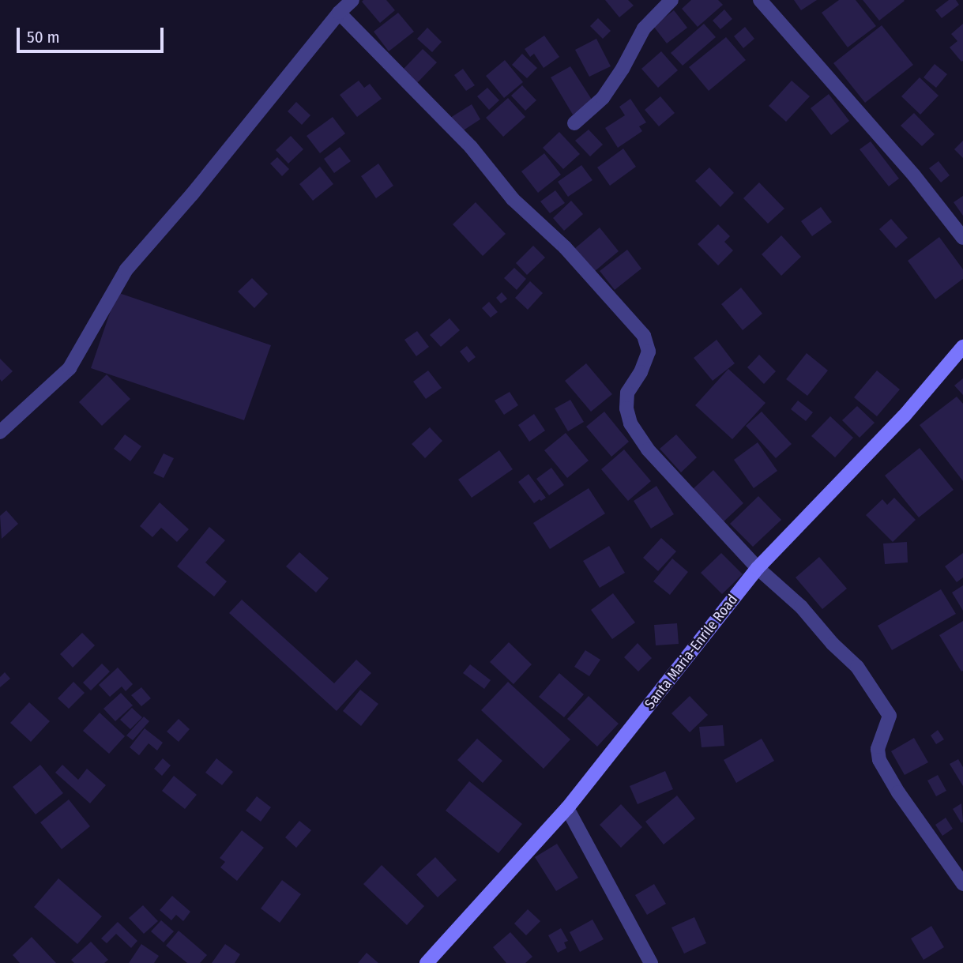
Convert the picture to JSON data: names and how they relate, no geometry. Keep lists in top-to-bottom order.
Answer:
{
  "streets": {
    "main road": ["Santa Maria-Enrile Road"]
  },
  "scale_bar": "50 m"
}
